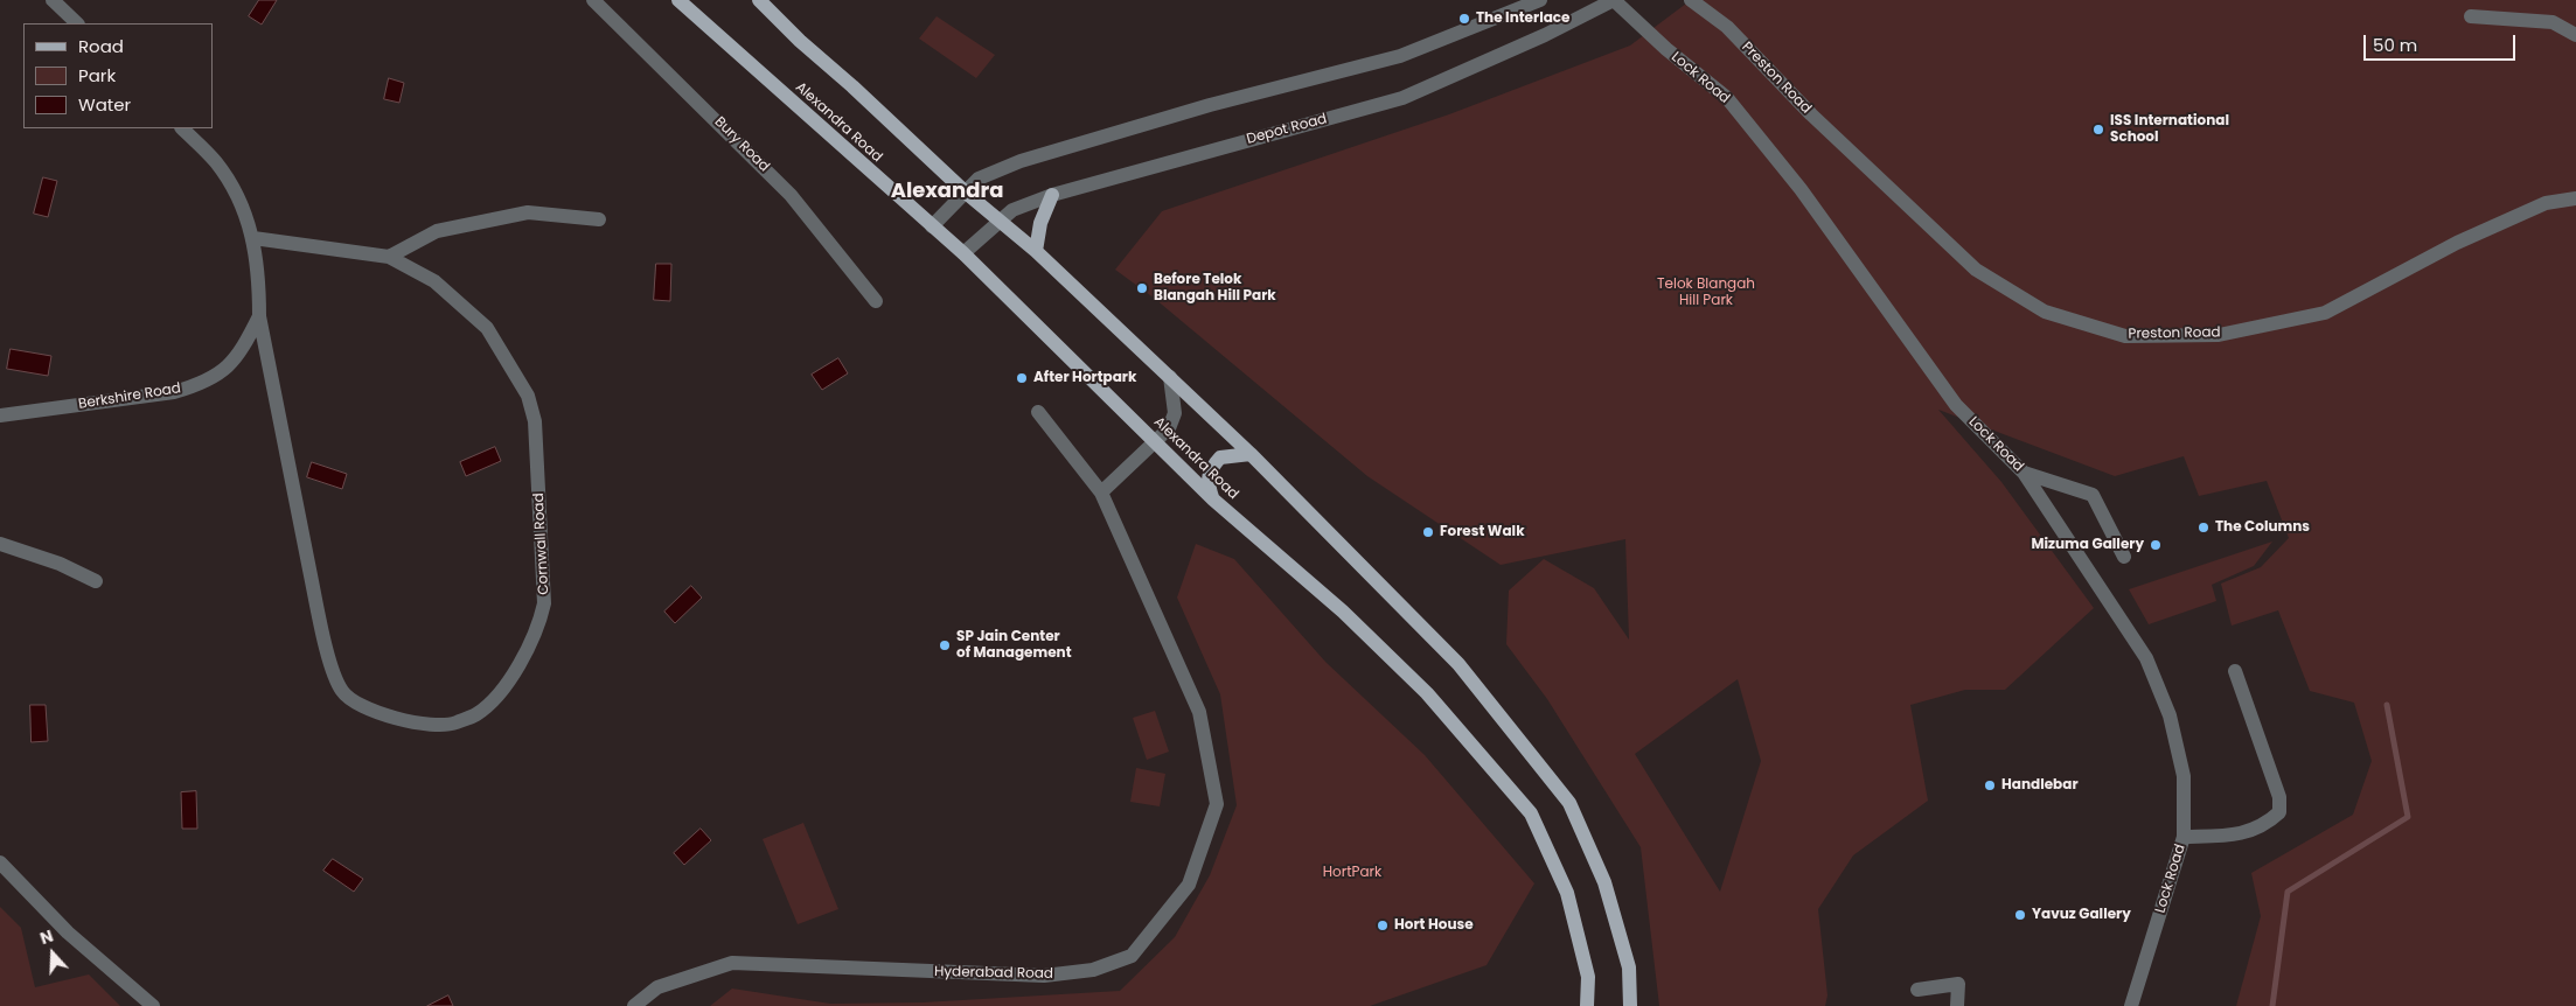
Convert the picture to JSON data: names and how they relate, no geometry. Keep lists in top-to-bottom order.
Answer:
{
  "streets": {
    "main road": ["Alexandra Road"],
    "street": [
      "Lock Road",
      "Preston Road",
      "Depot Road",
      "Bury Road",
      "Berkshire Road",
      "Cornwall Road",
      "Hyderabad Road"
    ]
  },
  "crossings": [
    ["Lock Road", "Depot Road"],
    ["Alexandra Road", "Depot Road"],
    ["Berkshire Road", "Cornwall Road"]
  ],
  "districts": ["Alexandra"],
  "parks": ["Telok Blangah Hill Park", "HortPark"],
  "places": [
    "The Interlace",
    "ISS International School",
    "Before Telok Blangah Hill Park",
    "After Hortpark",
    "The Columns",
    "Forest Walk",
    "Mizuma Gallery",
    "SP Jain Center of Management",
    "Handlebar",
    "Yavuz Gallery",
    "Hort House"
  ],
  "legend": ["Road", "Park", "Water"],
  "scale_bar": "50 m",
  "north": "top"
}
